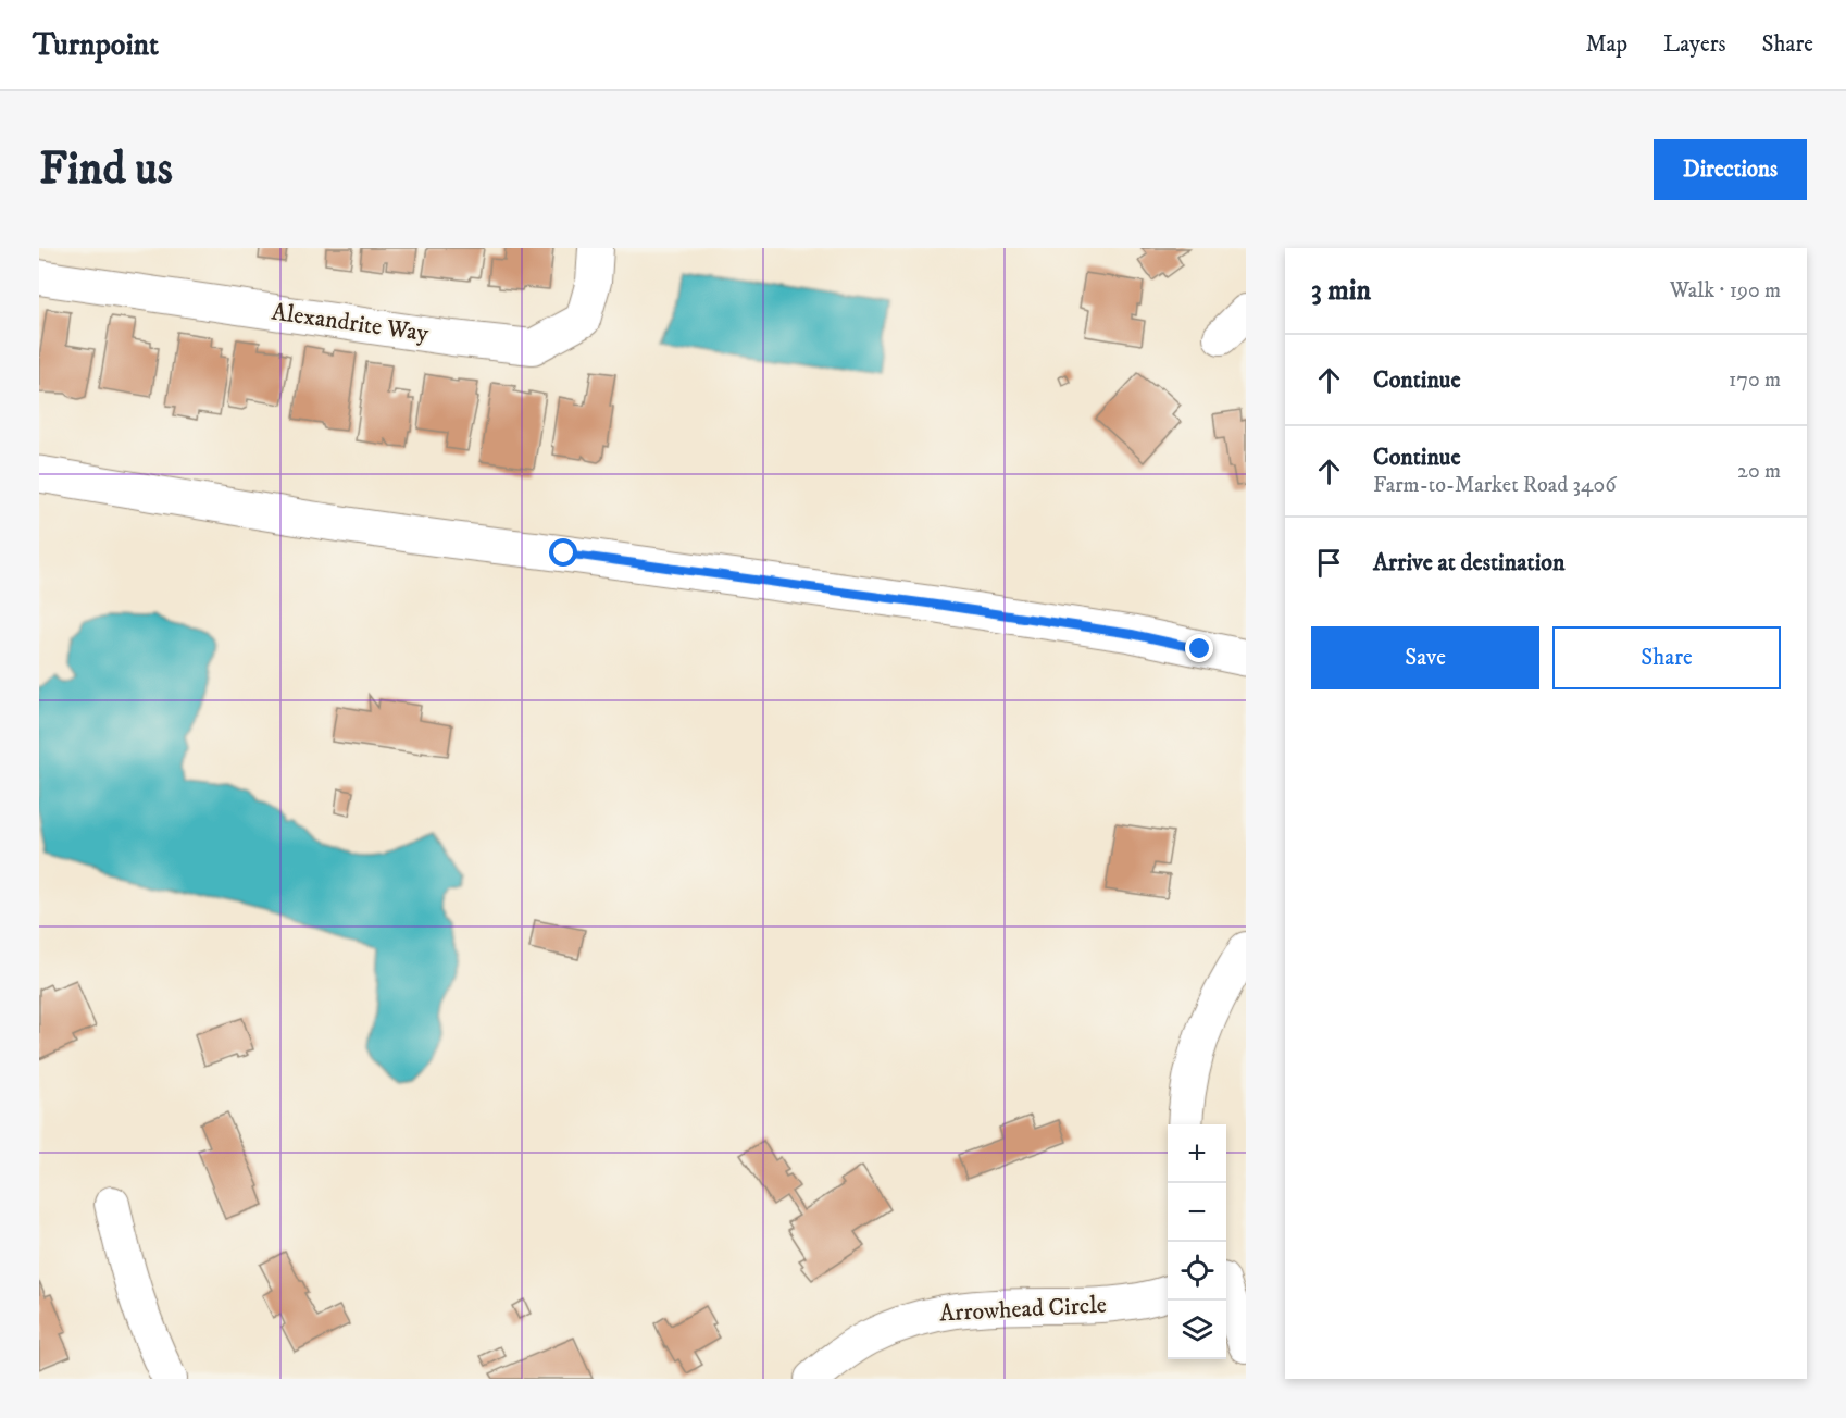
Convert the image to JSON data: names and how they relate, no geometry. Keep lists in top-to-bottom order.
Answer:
{
  "streets": {
    "street": ["Alexandrite Way", "Arrowhead Circle"]
  },
  "page": {
    "header": "Turnpoint",
    "nav": ["Map", "Layers", "Share"],
    "buttons": [
      "Directions",
      ["Save", "Share"]
    ],
    "title": "Find us",
    "heading": ["3 min", "Walk · 190 m"],
    "list": [
      ["Continue", "170 m"],
      ["Continue", "Farm-to-Market Road 3406", "20 m"],
      "Arrive at destination"
    ],
    "map_buttons": ["+", "−"]
  }
}
